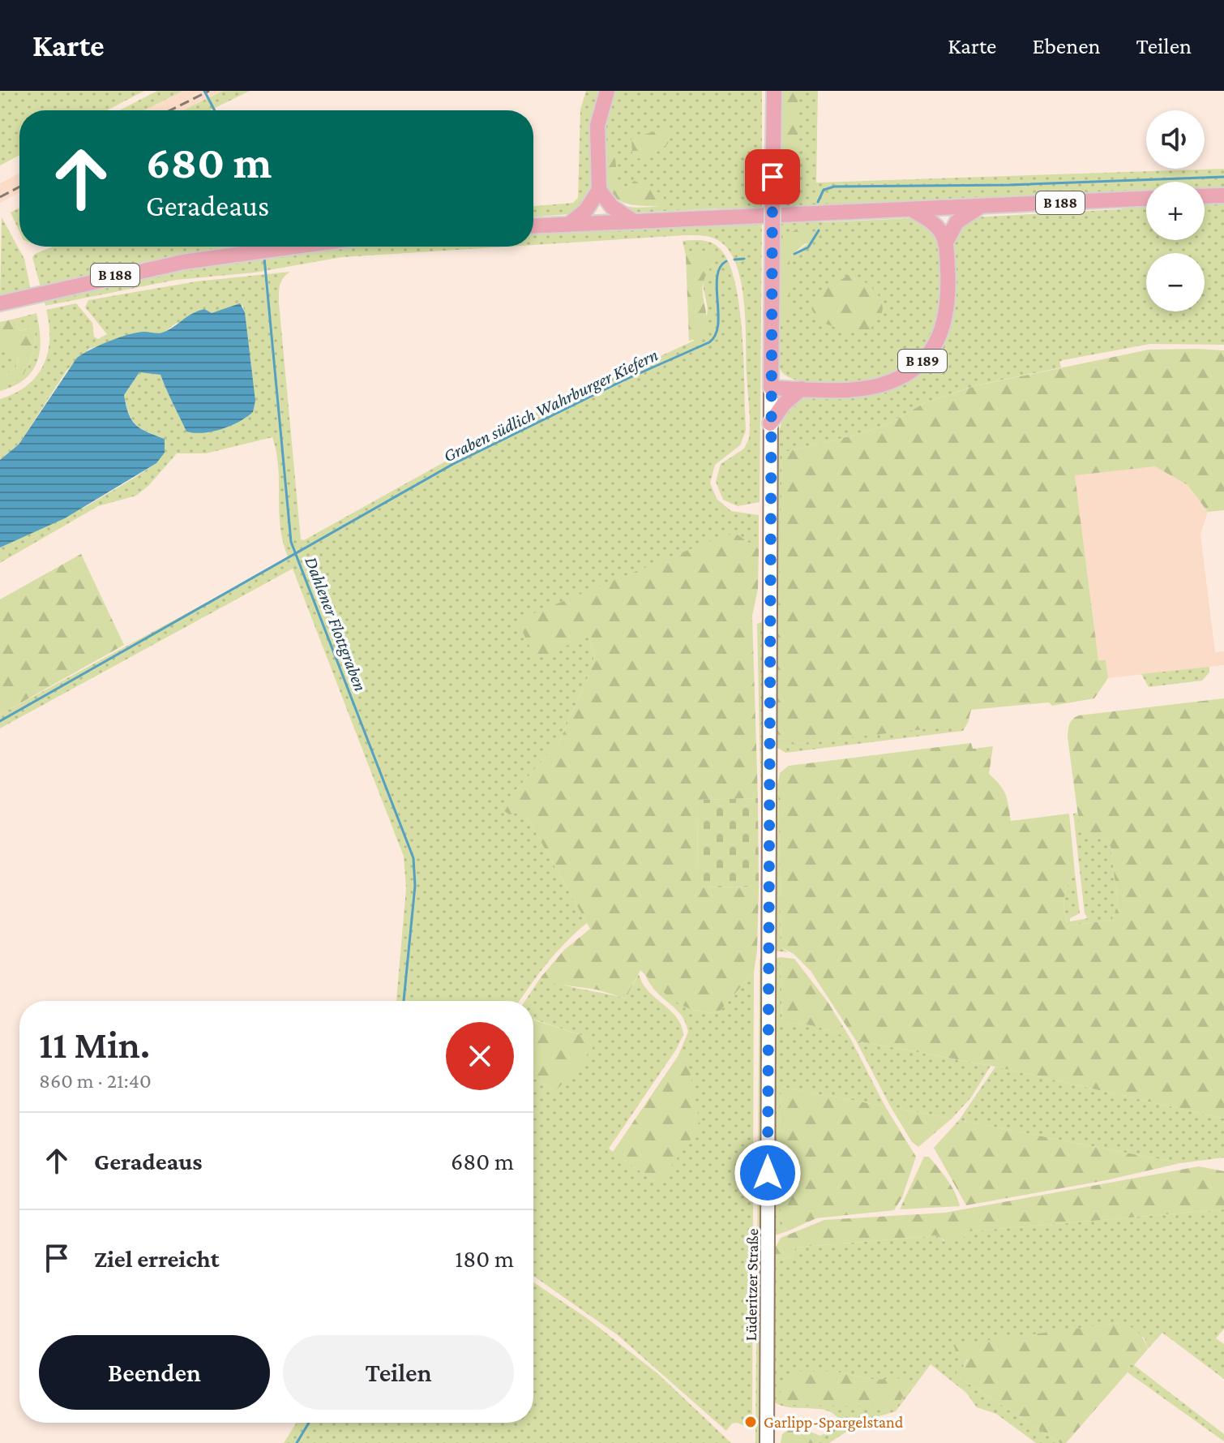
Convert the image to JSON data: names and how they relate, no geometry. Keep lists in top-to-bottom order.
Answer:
{
  "streets": {
    "main road": ["B 188", "B 189", "Lüderitzer Straße"]
  },
  "crossings": [
    ["B 189", "Lüderitzer Straße"]
  ],
  "water": ["Graben südlich Wahrburger Kiefern", "Dahlener Flottgraben"],
  "places": ["Garlipp-Spargelstand"],
  "page": {
    "header": "Karte",
    "nav": ["Karte", "Ebenen", "Teilen"],
    "map_buttons": ["+", "−"],
    "turn": ["680 m", "Geradeaus"],
    "heading": ["11 Min.", "860 m · 21:40"],
    "list": [
      {
        "name": "Geradeaus",
        "value": "680 m"
      },
      {
        "name": "Ziel erreicht",
        "value": "180 m"
      }
    ],
    "buttons": ["Beenden", "Teilen"]
  }
}
